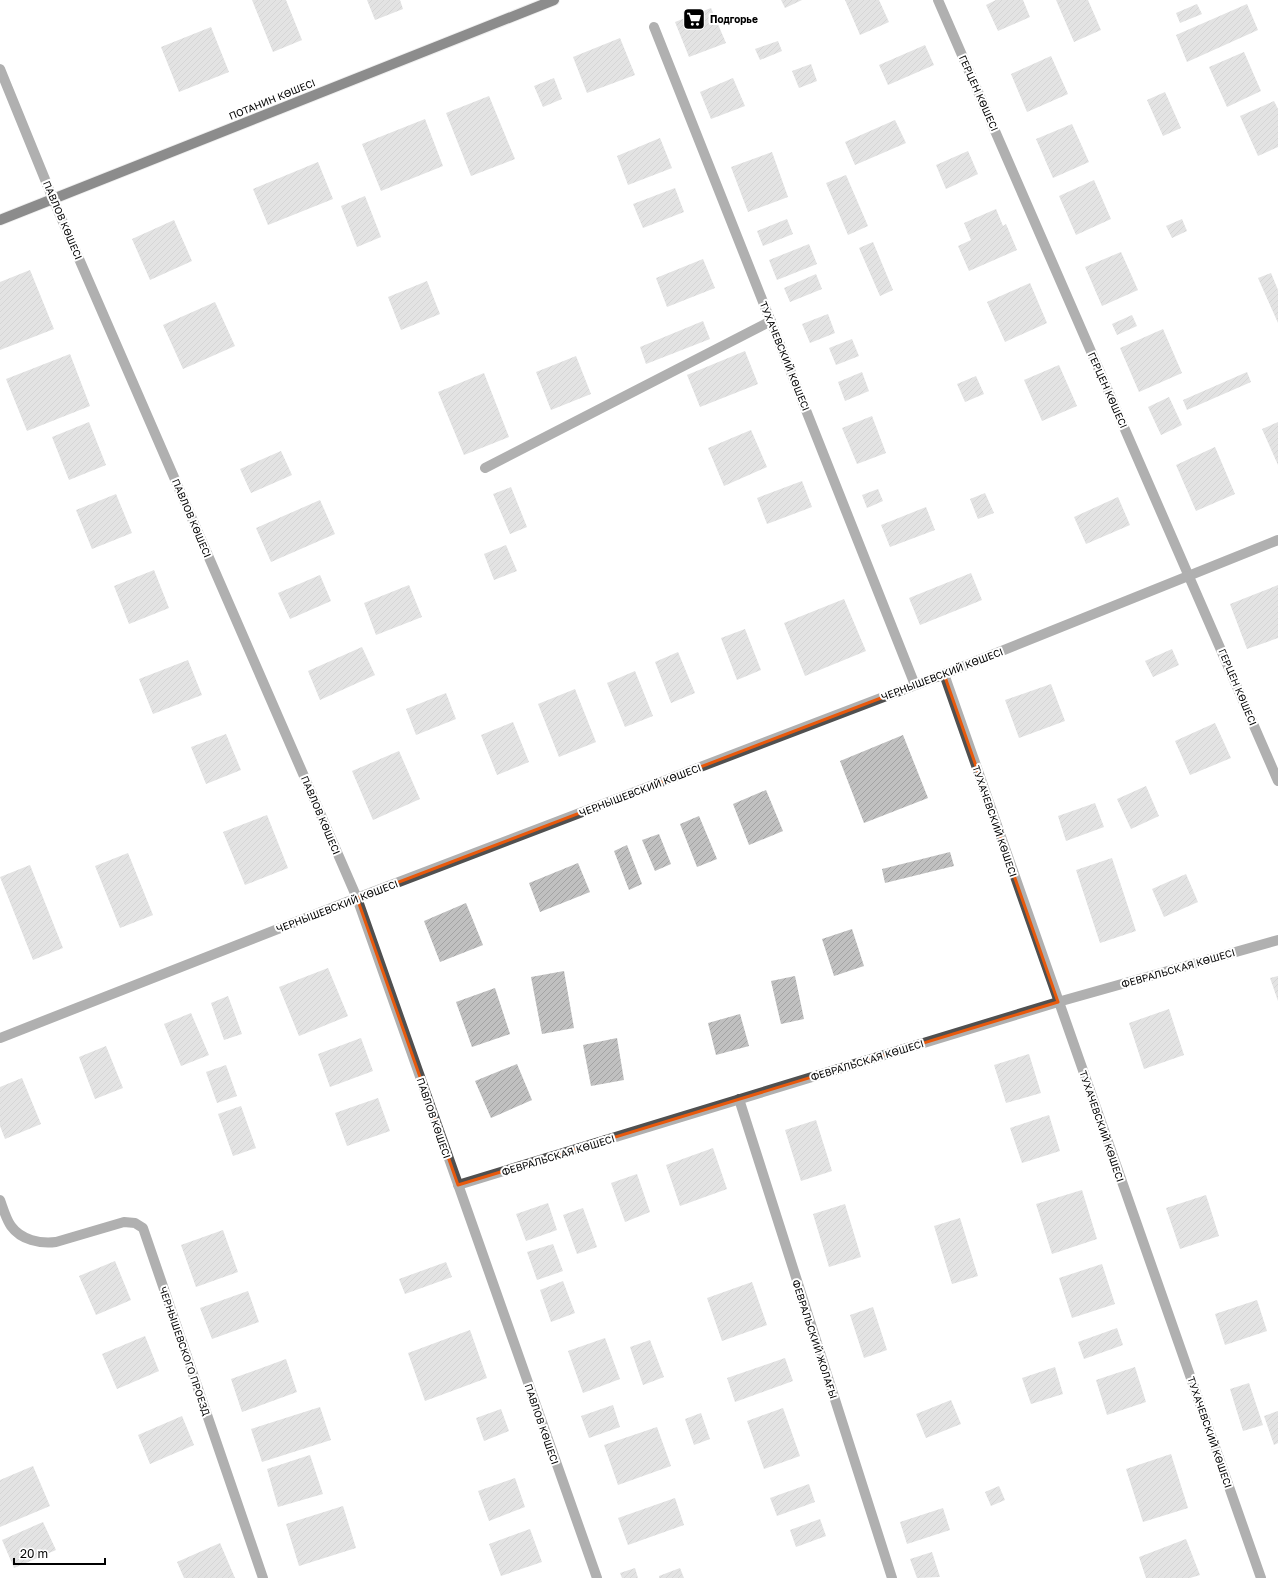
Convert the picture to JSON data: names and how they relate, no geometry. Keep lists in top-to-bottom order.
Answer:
{
  "streets": {
    "main road": ["ПОТАНИН КӨШЕСІ"],
    "street": [
      "ГЕРЦЕН КӨШЕСІ",
      "ПАВЛОВ КӨШЕСІ",
      "ТУХАЧЕВСКИЙ КӨШЕСІ",
      "ЧЕРНЫШЕВСКИЙ КӨШЕСІ",
      "ФЕВРАЛЬСКАЯ КӨШЕСІ",
      "ФЕВРАЛЬСКИЙ ЖОЛАҒЫ",
      "ЧЕРНЫШЕВСКОГО ПРОЕЗД"
    ]
  },
  "crossings": [
    ["ГЕРЦЕН КӨШЕСІ", "ЧЕРНЫШЕВСКИЙ КӨШЕСІ"],
    ["ПОТАНИН КӨШЕСІ", "ПАВЛОВ КӨШЕСІ"],
    ["ПАВЛОВ КӨШЕСІ", "ЧЕРНЫШЕВСКИЙ КӨШЕСІ"],
    ["ПАВЛОВ КӨШЕСІ", "ФЕВРАЛЬСКАЯ КӨШЕСІ"],
    ["ТУХАЧЕВСКИЙ КӨШЕСІ", "ЧЕРНЫШЕВСКИЙ КӨШЕСІ"],
    ["ТУХАЧЕВСКИЙ КӨШЕСІ", "ФЕВРАЛЬСКАЯ КӨШЕСІ"],
    ["ФЕВРАЛЬСКАЯ КӨШЕСІ", "ФЕВРАЛЬСКИЙ ЖОЛАҒЫ"]
  ],
  "places": {
    "supermarket": ["Подгорье"]
  },
  "scale_bar": "20 m"
}
